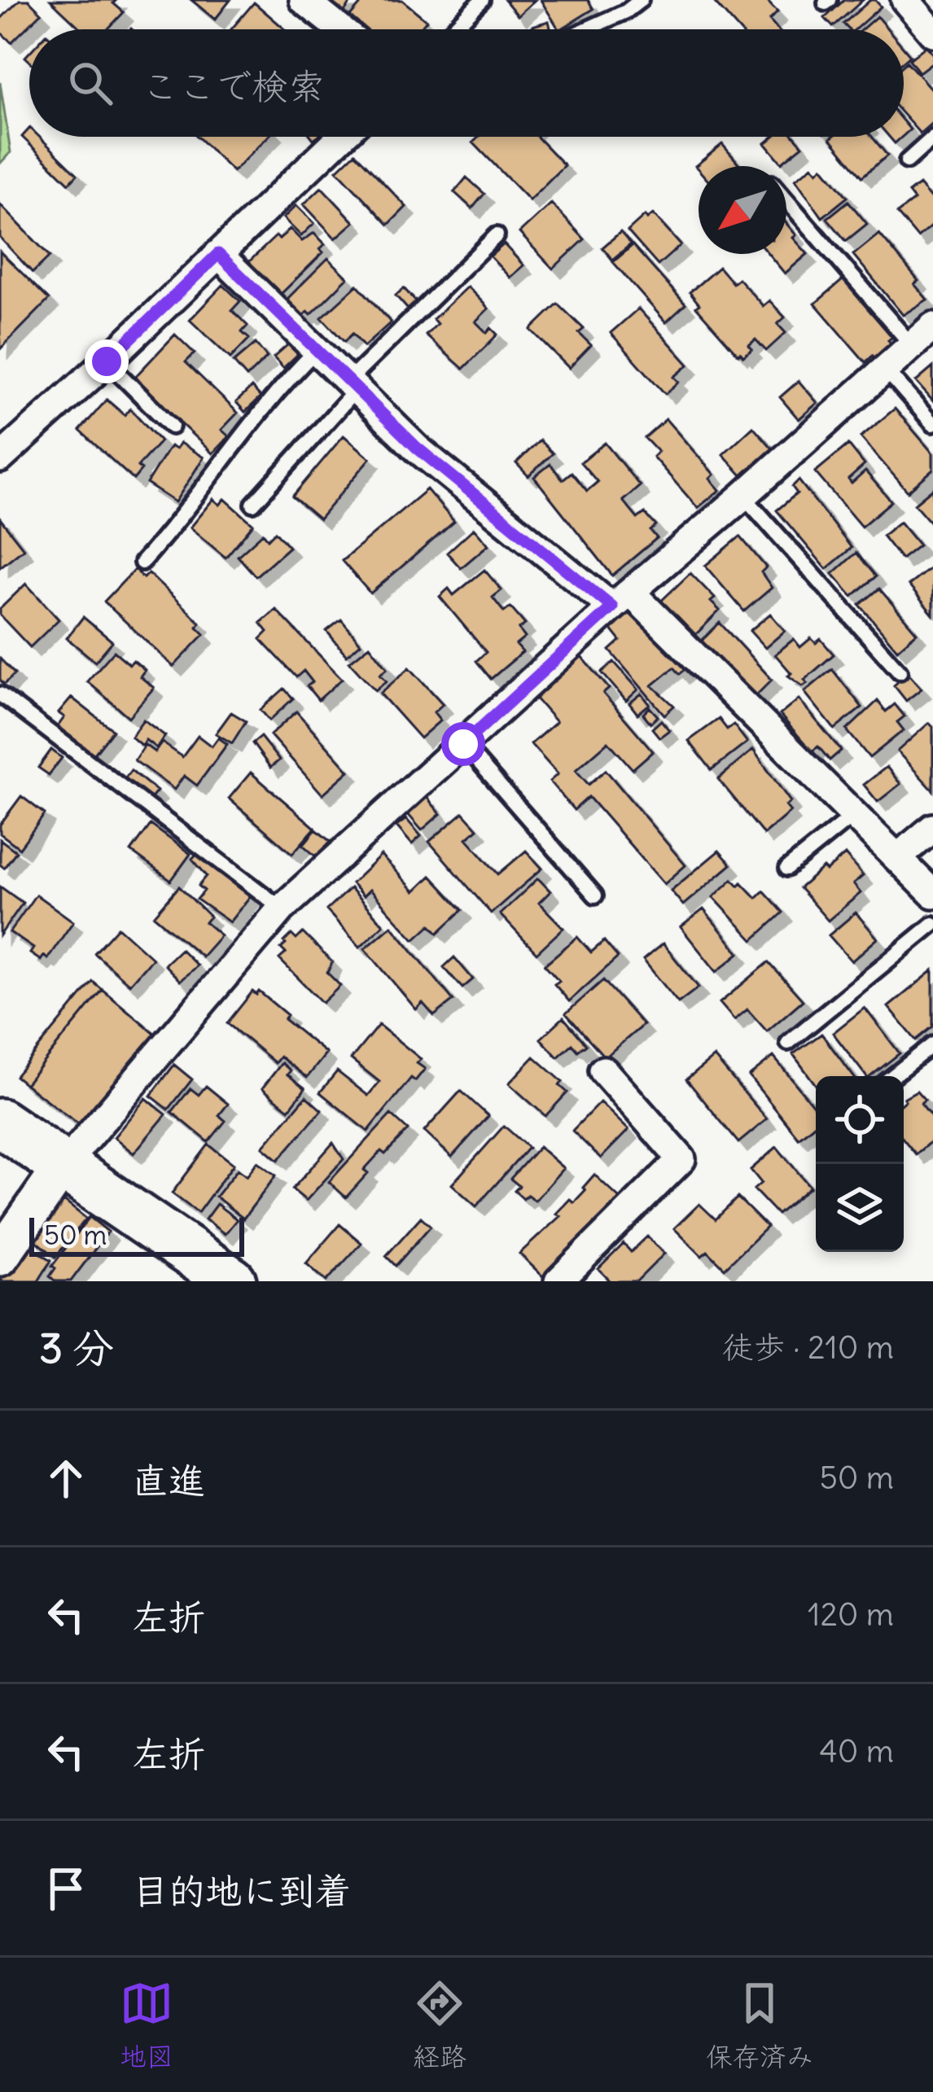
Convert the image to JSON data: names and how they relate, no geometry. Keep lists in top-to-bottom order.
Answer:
{
  "scale_bar": "50 m",
  "north": "bottom left",
  "page": {
    "search": "ここで検索",
    "scale": "50 m",
    "heading": ["3 分", "徒歩 · 210 m"],
    "list": [
      ["直進", "50 m"],
      ["左折", "120 m"],
      ["左折", "40 m"],
      "目的地に到着"
    ],
    "nav": ["地図", "経路", "保存済み"]
  }
}
